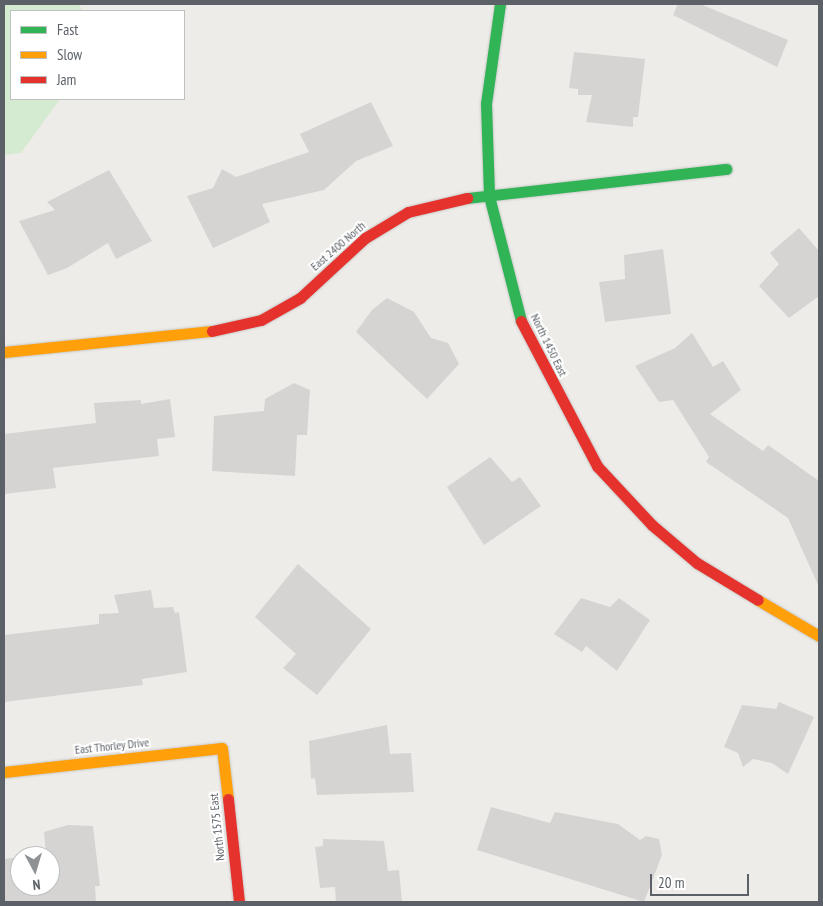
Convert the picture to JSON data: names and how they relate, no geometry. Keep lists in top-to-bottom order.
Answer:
{
  "streets": {
    "street": [
      "East 2400 North",
      "North 1450 East",
      "East Thorley Drive",
      "North 1575 East"
    ]
  },
  "crossings": [
    ["East 2400 North", "North 1450 East"],
    ["East Thorley Drive", "North 1575 East"]
  ],
  "legend": ["Fast", "Slow", "Jam"],
  "scale_bar": "20 m",
  "north": "bottom"
}
